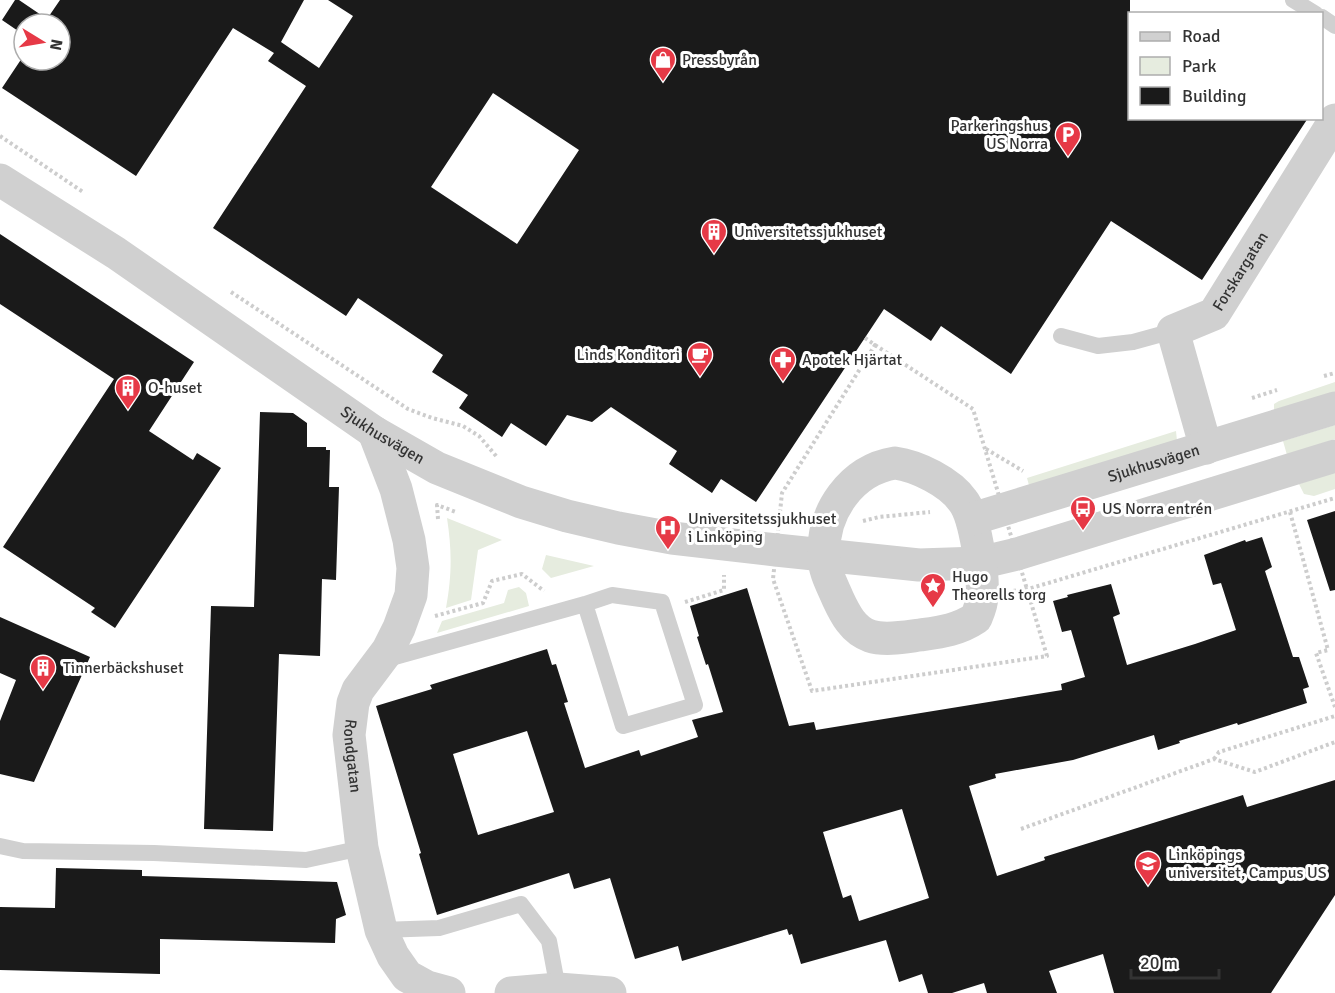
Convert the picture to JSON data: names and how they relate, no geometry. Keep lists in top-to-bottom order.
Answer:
{
  "streets": {
    "street": ["Forskargatan", "Sjukhusvägen", "Rondgatan"]
  },
  "crossings": [
    ["Sjukhusvägen", "Rondgatan"]
  ],
  "places": {
    "shop": ["Pressbyrån"],
    "parking": ["Parkeringshus US Norra"],
    "building": ["Universitetssjukhuset", "O-huset", "Tinnerbäckshuset"],
    "cafe": ["Linds Konditori"],
    "pharmacy": ["Apotek Hjärtat"],
    "bus stop": ["US Norra entrén"],
    "hospital": ["Universitetssjukhuset i Linköping"],
    "place": ["Hugo Theorells torg"],
    "school or university": ["Linköpings universitet, Campus US"]
  },
  "legend": ["Road", "Park", "Building"],
  "scale_bar": "20 m",
  "north": "right"
}
